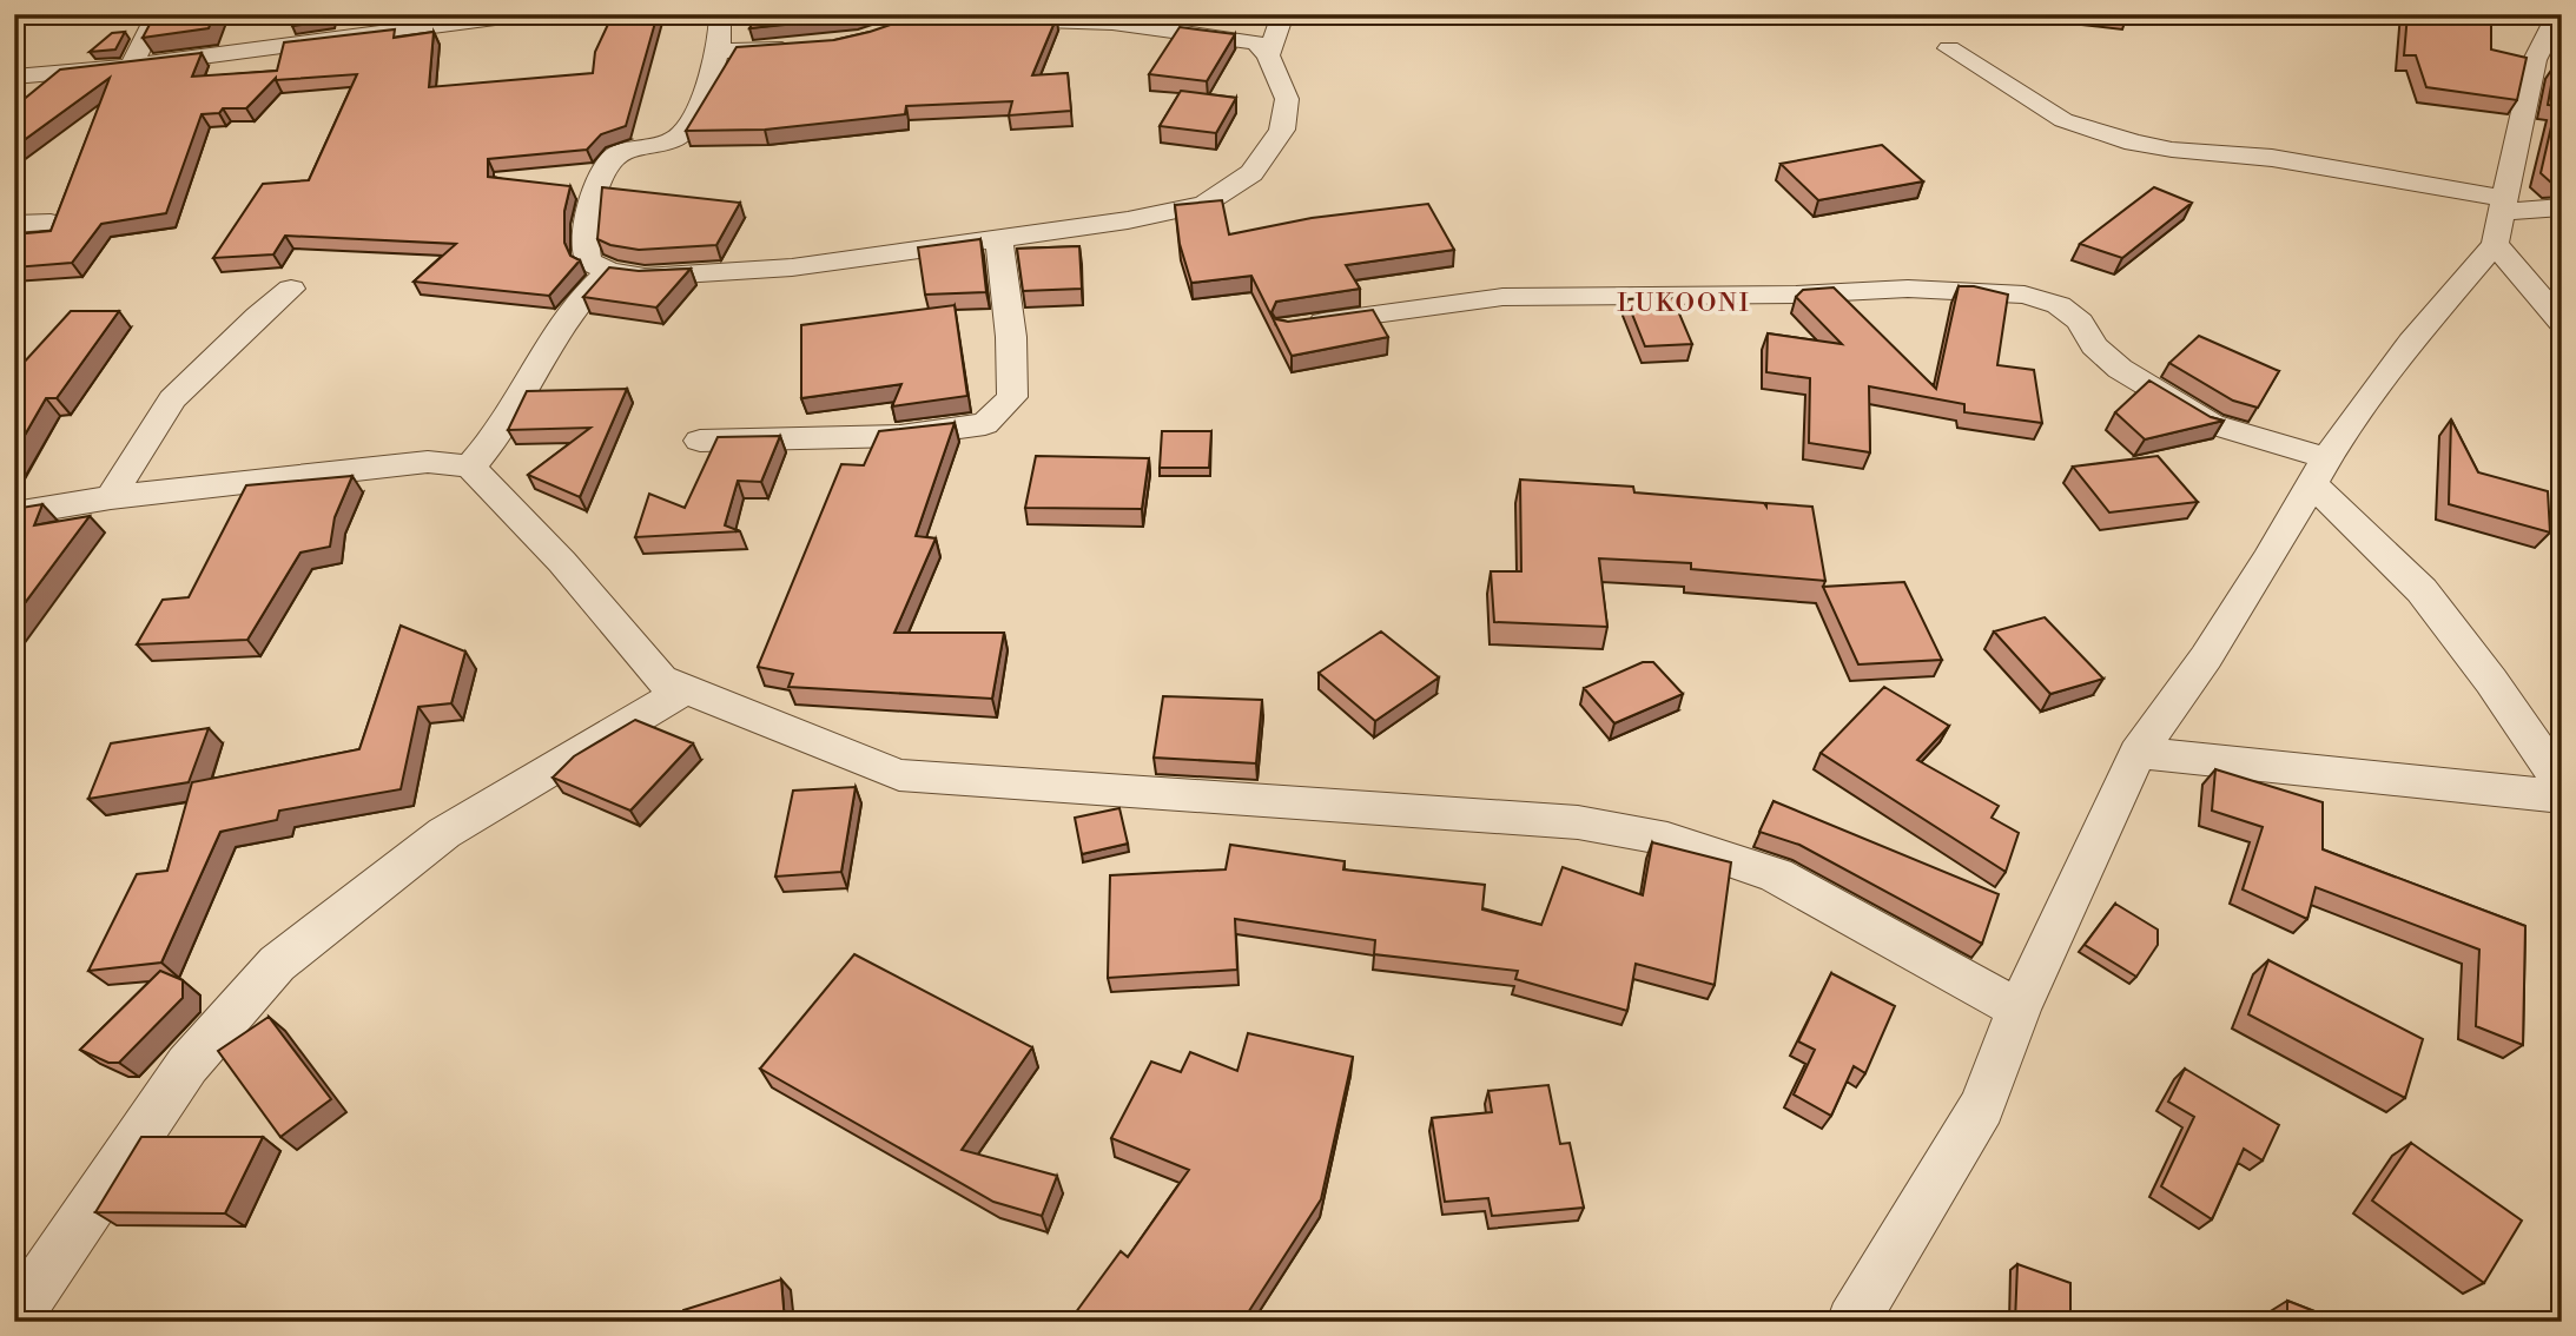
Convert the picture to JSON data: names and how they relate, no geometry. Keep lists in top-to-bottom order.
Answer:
{
  "districts": ["LUKOONI"]
}
